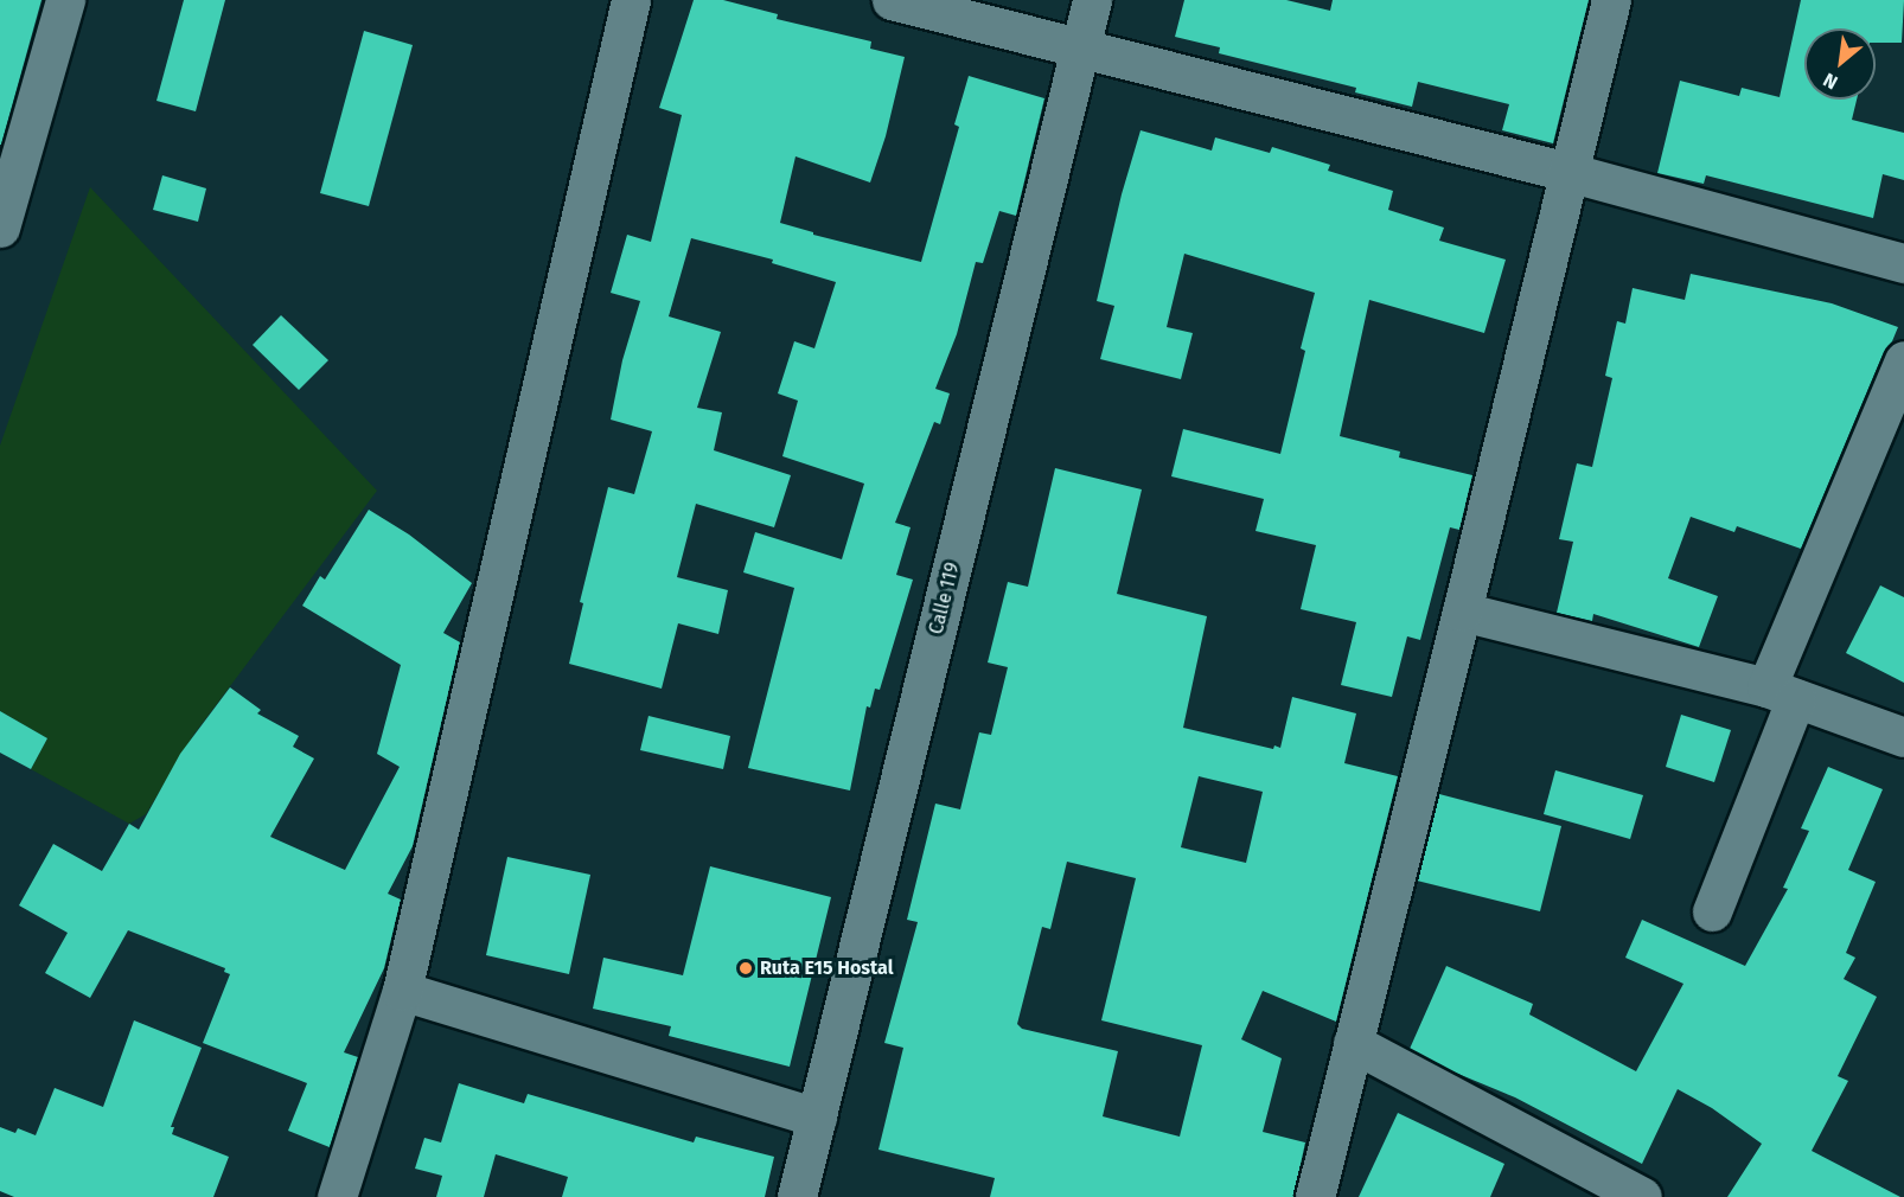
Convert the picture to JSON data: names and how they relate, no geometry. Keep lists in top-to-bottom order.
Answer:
{
  "streets": {
    "street": ["Calle 119"]
  },
  "places": ["Ruta E15 Hostal"],
  "north": "bottom left"
}
